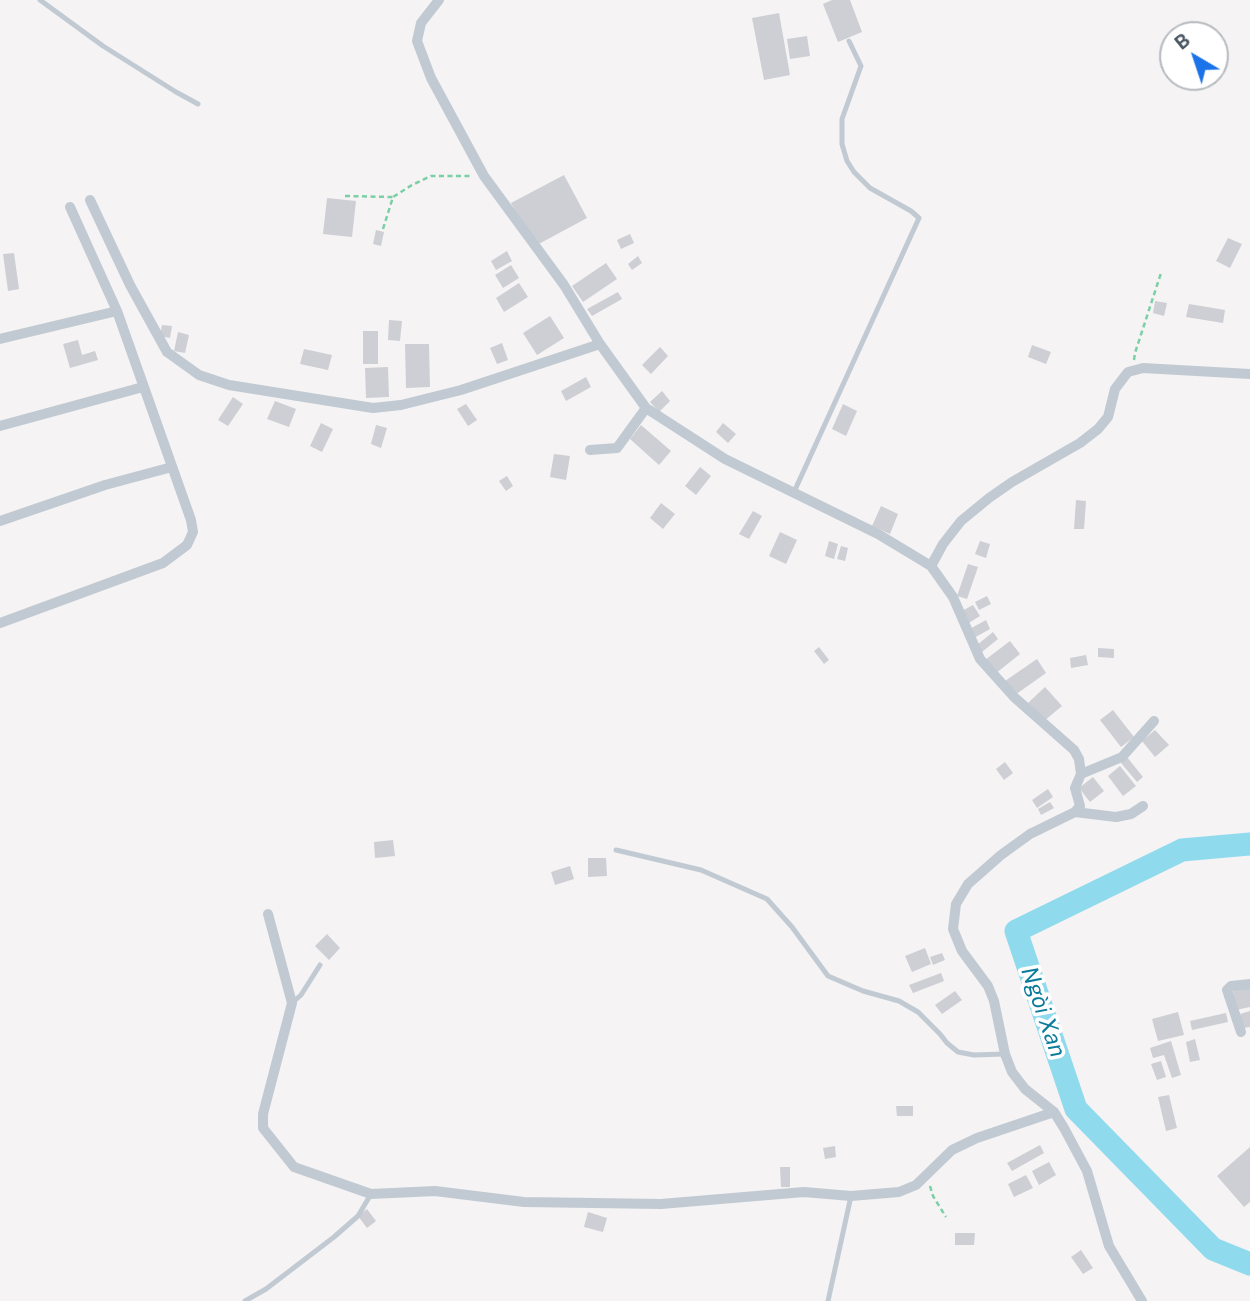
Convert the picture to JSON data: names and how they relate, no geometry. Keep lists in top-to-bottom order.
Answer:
{
  "water": ["Ngòi Xan"],
  "north": "top left"
}
